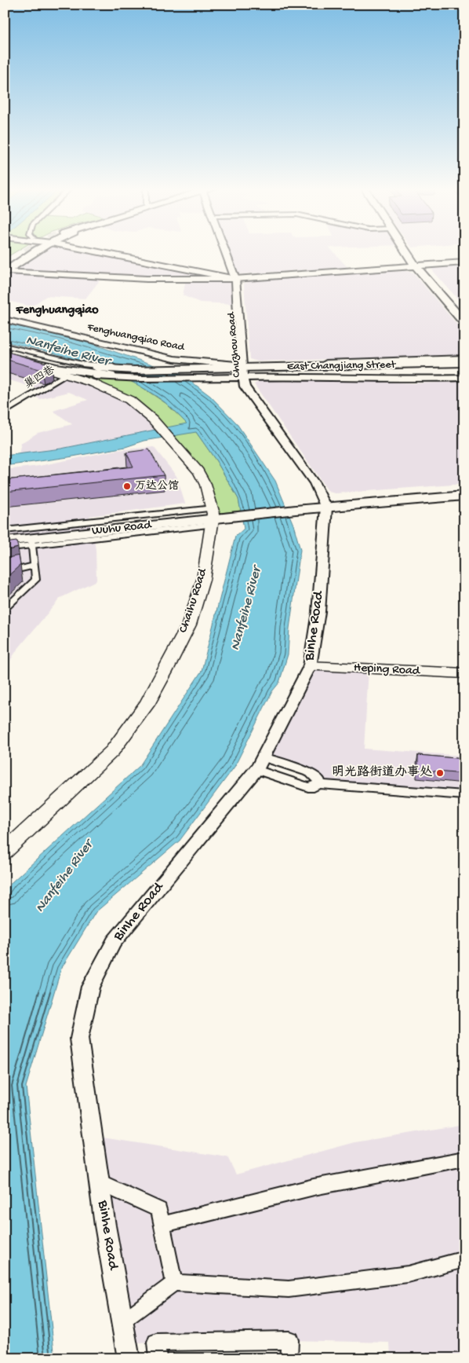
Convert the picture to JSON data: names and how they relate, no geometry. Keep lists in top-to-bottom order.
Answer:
{
  "streets": {
    "main road": [
      "East Changjiang Street",
      "Wuhu Road",
      "Chaihu Road",
      "Heping Road"
    ],
    "street": [
      "Fenghuangqiao Road",
      "Chuzhou Road",
      "巢四巷",
      "Binhe Road"
    ]
  },
  "crossings": [
    ["Fenghuangqiao Road", "Chuzhou Road"],
    ["Fenghuangqiao Road", "East Changjiang Street"],
    ["Chuzhou Road", "East Changjiang Street"],
    ["Chuzhou Road", "Wuhu Road"],
    ["Chuzhou Road", "Binhe Road"],
    ["巢四巷", "Chaihu Road"],
    ["Wuhu Road", "Chaihu Road"],
    ["Wuhu Road", "Binhe Road"],
    ["Binhe Road", "Heping Road"]
  ],
  "districts": ["Fenghuangqiao"],
  "water": ["Nanfeihe River"],
  "places": ["万达公馆", "明光路街道办事处"]
}
